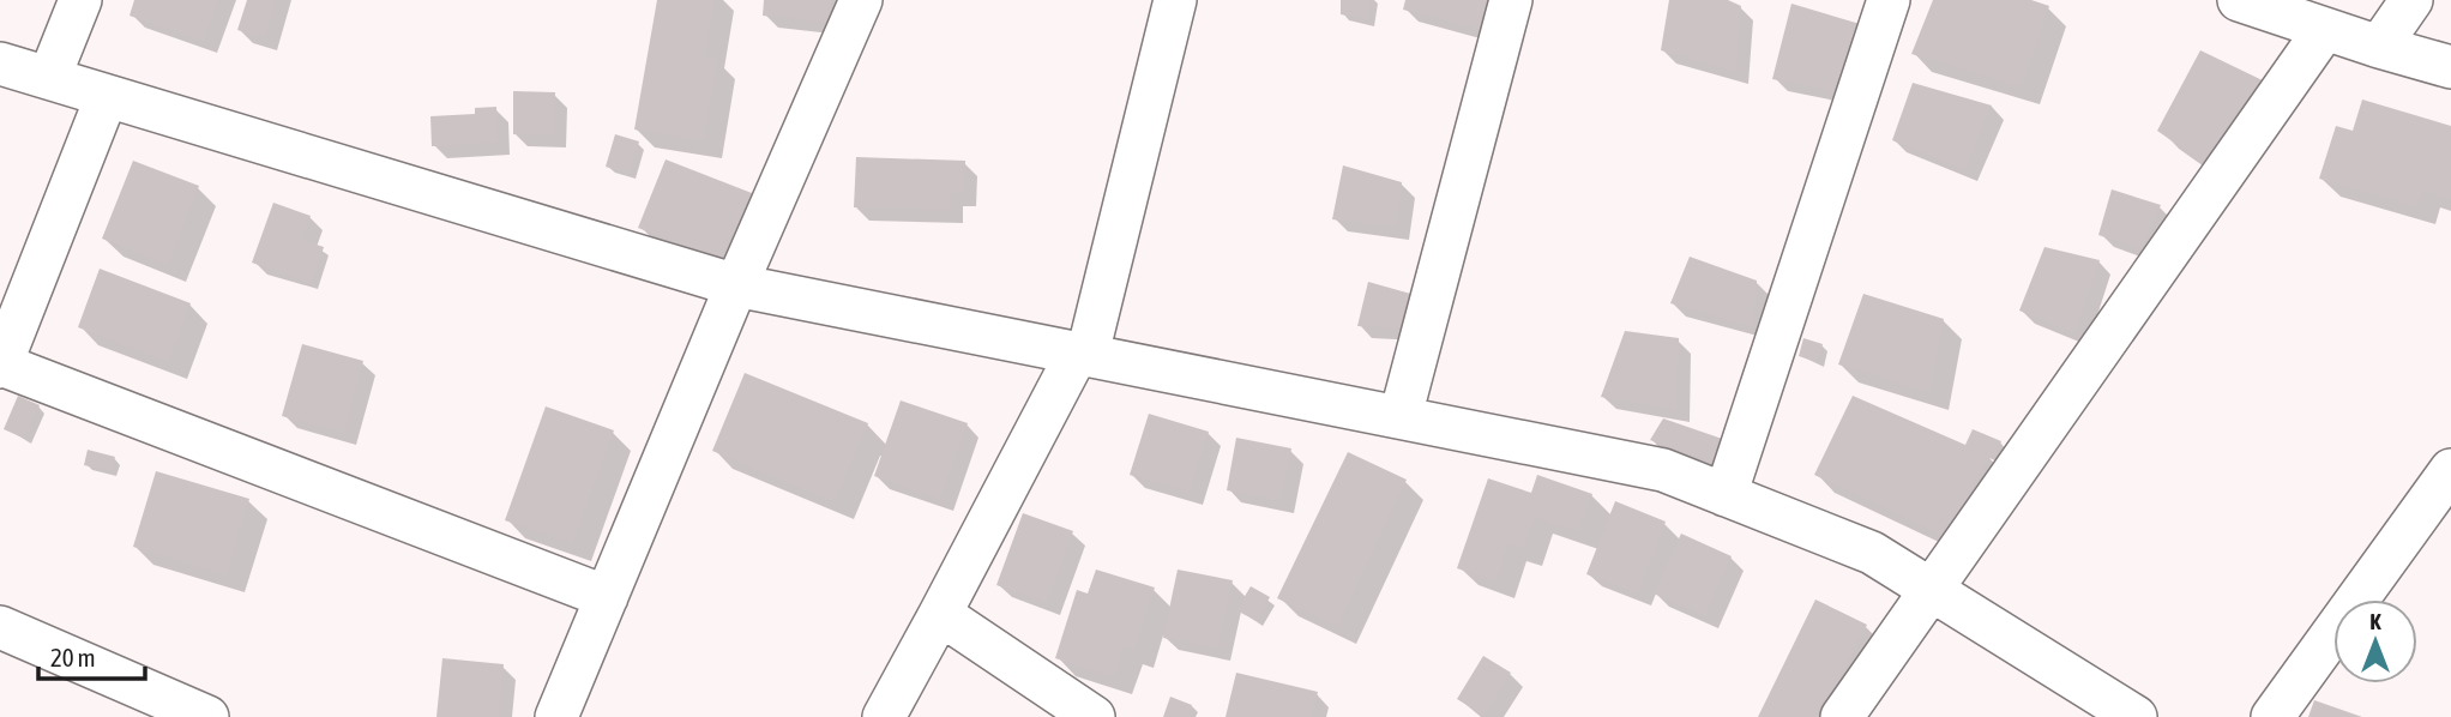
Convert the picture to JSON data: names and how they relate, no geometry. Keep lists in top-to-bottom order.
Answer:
{
  "scale_bar": "20 m",
  "north": "top"
}
